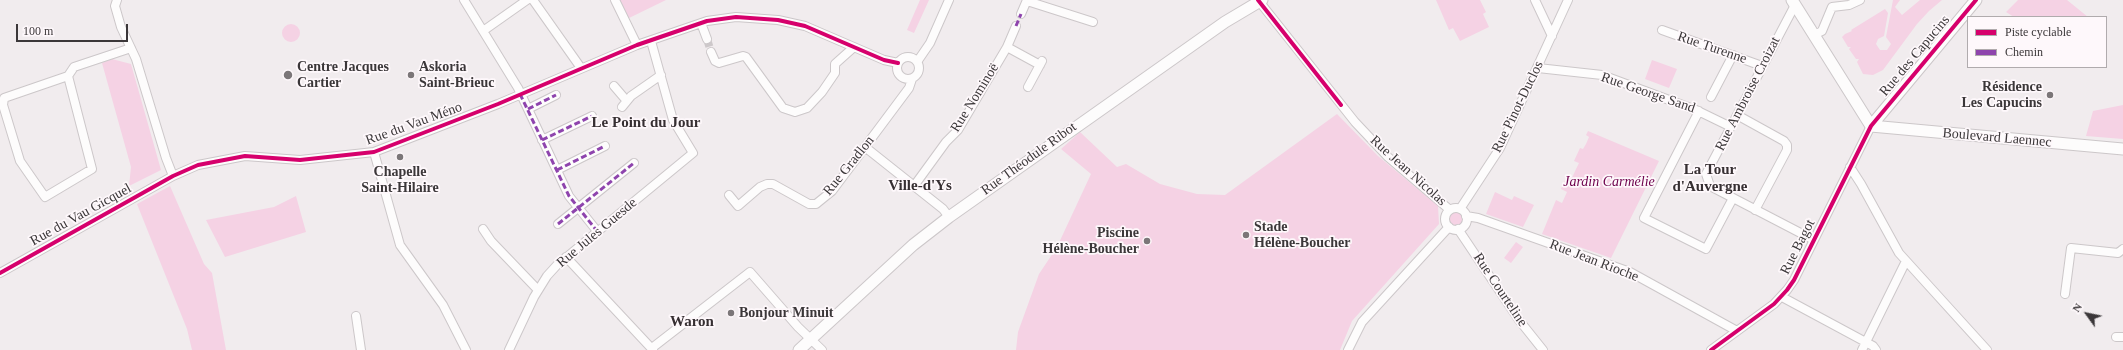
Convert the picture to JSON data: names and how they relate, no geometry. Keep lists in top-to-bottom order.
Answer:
{
  "streets": {
    "main road": ["Rue des Capucins", "Boulevard Laennec", "Rue Théodule Ribot"],
    "street": [
      "Rue Turenne",
      "Rue George Sand",
      "Rue Ambroise Croizat",
      "Rue Nominoë",
      "Rue Pinot-Duclos",
      "Rue du Vau Méno",
      "Rue Gradlon",
      "Rue Jean Nicolas",
      "Rue du Vau Gicquel",
      "Rue Jules Guesde",
      "Rue Bagot",
      "Rue Jean Rioche",
      "Rue Courteline"
    ]
  },
  "crossings": [
    ["Rue Turenne", "Rue Ambroise Croizat"],
    ["Rue des Capucins", "Boulevard Laennec"],
    ["Rue des Capucins", "Rue Bagot"],
    ["Rue George Sand", "Rue Ambroise Croizat"],
    ["Rue George Sand", "Rue Pinot-Duclos"],
    ["Rue Ambroise Croizat", "Rue Bagot"],
    ["Rue Pinot-Duclos", "Rue Jean Nicolas"],
    ["Rue Pinot-Duclos", "Rue Jean Rioche"],
    ["Rue Pinot-Duclos", "Rue Courteline"],
    ["Rue du Vau Méno", "Rue Gradlon"],
    ["Rue du Vau Méno", "Rue du Vau Gicquel"],
    ["Boulevard Laennec", "Rue Bagot"],
    ["Rue Théodule Ribot", "Rue Jean Nicolas"],
    ["Rue Jean Nicolas", "Rue Jean Rioche"],
    ["Rue Jean Nicolas", "Rue Courteline"],
    ["Rue Bagot", "Rue Jean Rioche"],
    ["Rue Jean Rioche", "Rue Courteline"]
  ],
  "districts": [
    "Le Point du Jour",
    "La Tour d'Auvergne",
    "Ville-d'Ys",
    "Waron"
  ],
  "parks": ["Jardin Carmélie"],
  "places": [
    "Centre Jacques Cartier",
    "Askoria Saint-Brieuc",
    "Résidence Les Capucins",
    "Chapelle Saint-Hilaire",
    "Stade Hélène-Boucher",
    "Piscine Hélène-Boucher",
    "Bonjour Minuit"
  ],
  "legend": ["Piste cyclable", "Chemin"],
  "scale_bar": "100 m",
  "north": "top left"
}
